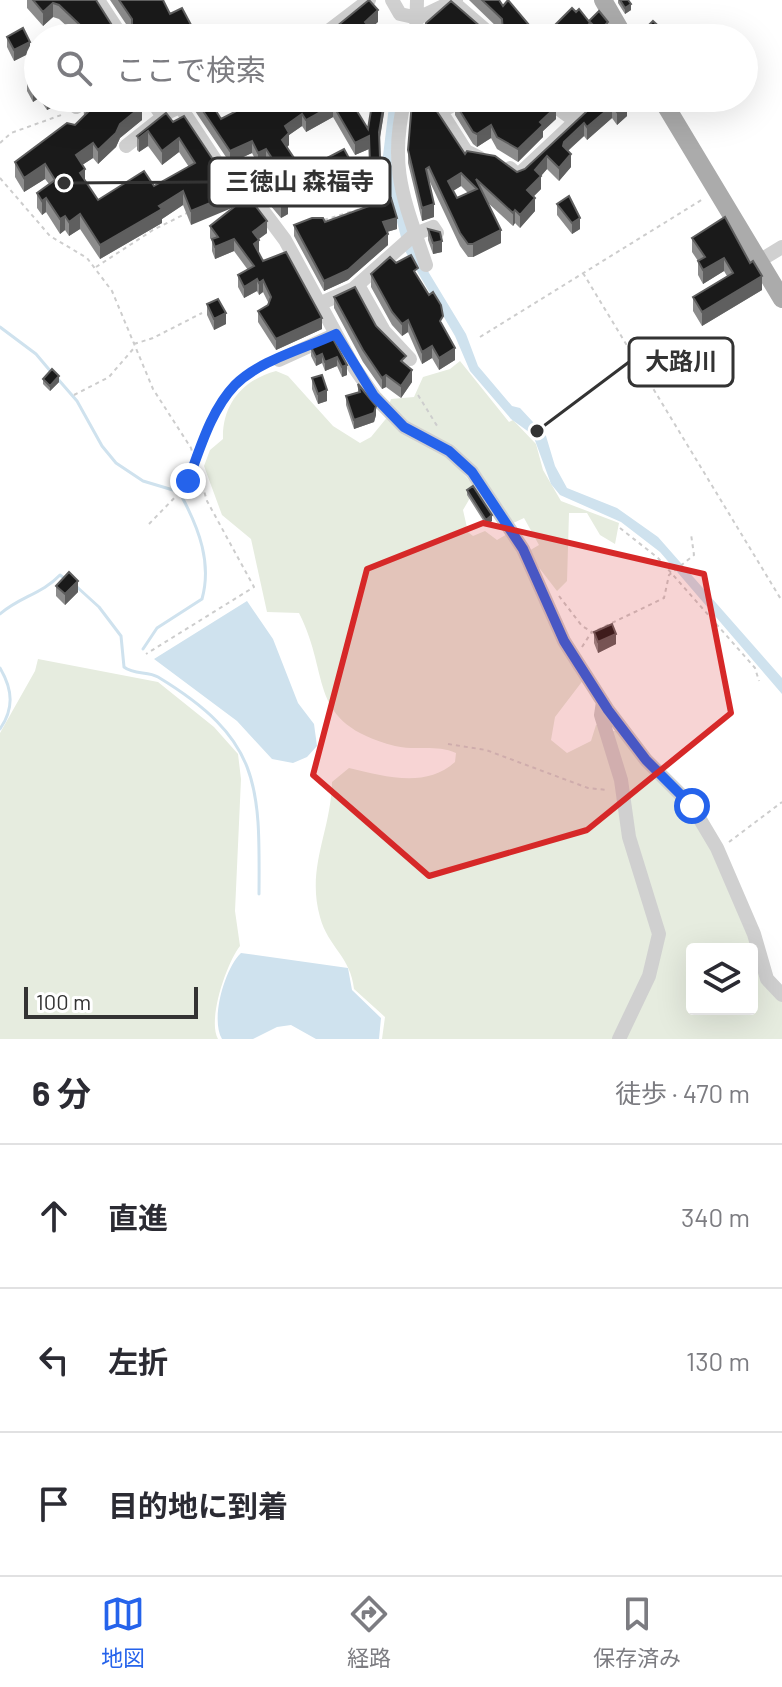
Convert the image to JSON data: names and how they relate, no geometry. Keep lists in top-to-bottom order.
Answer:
{
  "places": ["三徳山 森福寺", "大路川"],
  "scale_bar": "100 m",
  "page": {
    "search": "ここで検索",
    "scale": "100 m",
    "heading": ["6 分", "徒歩 · 470 m"],
    "list": [
      ["直進", "340 m"],
      ["左折", "130 m"],
      "目的地に到着"
    ],
    "nav": ["地図", "経路", "保存済み"]
  }
}
